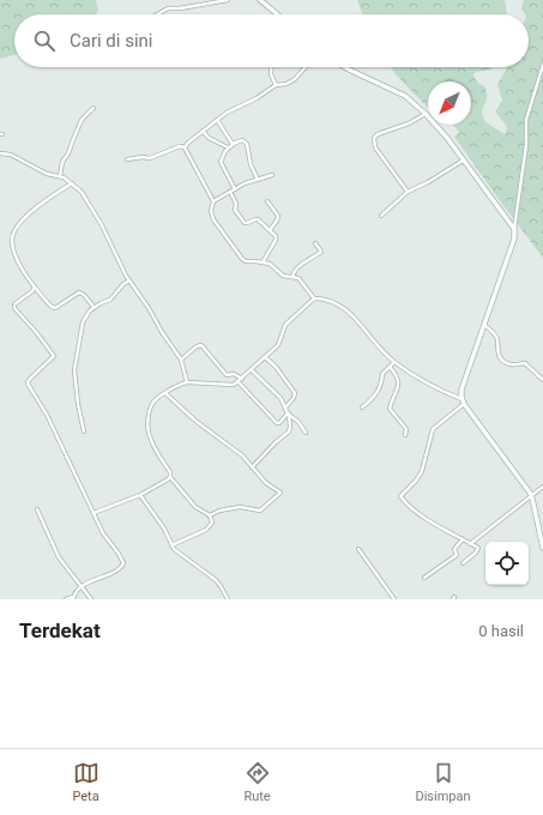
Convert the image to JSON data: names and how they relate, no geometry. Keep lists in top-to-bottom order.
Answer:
{
  "north": "bottom left",
  "page": {
    "search": "Cari di sini",
    "heading": ["Terdekat", "0 hasil"],
    "nav": ["Peta", "Rute", "Disimpan"]
  }
}
